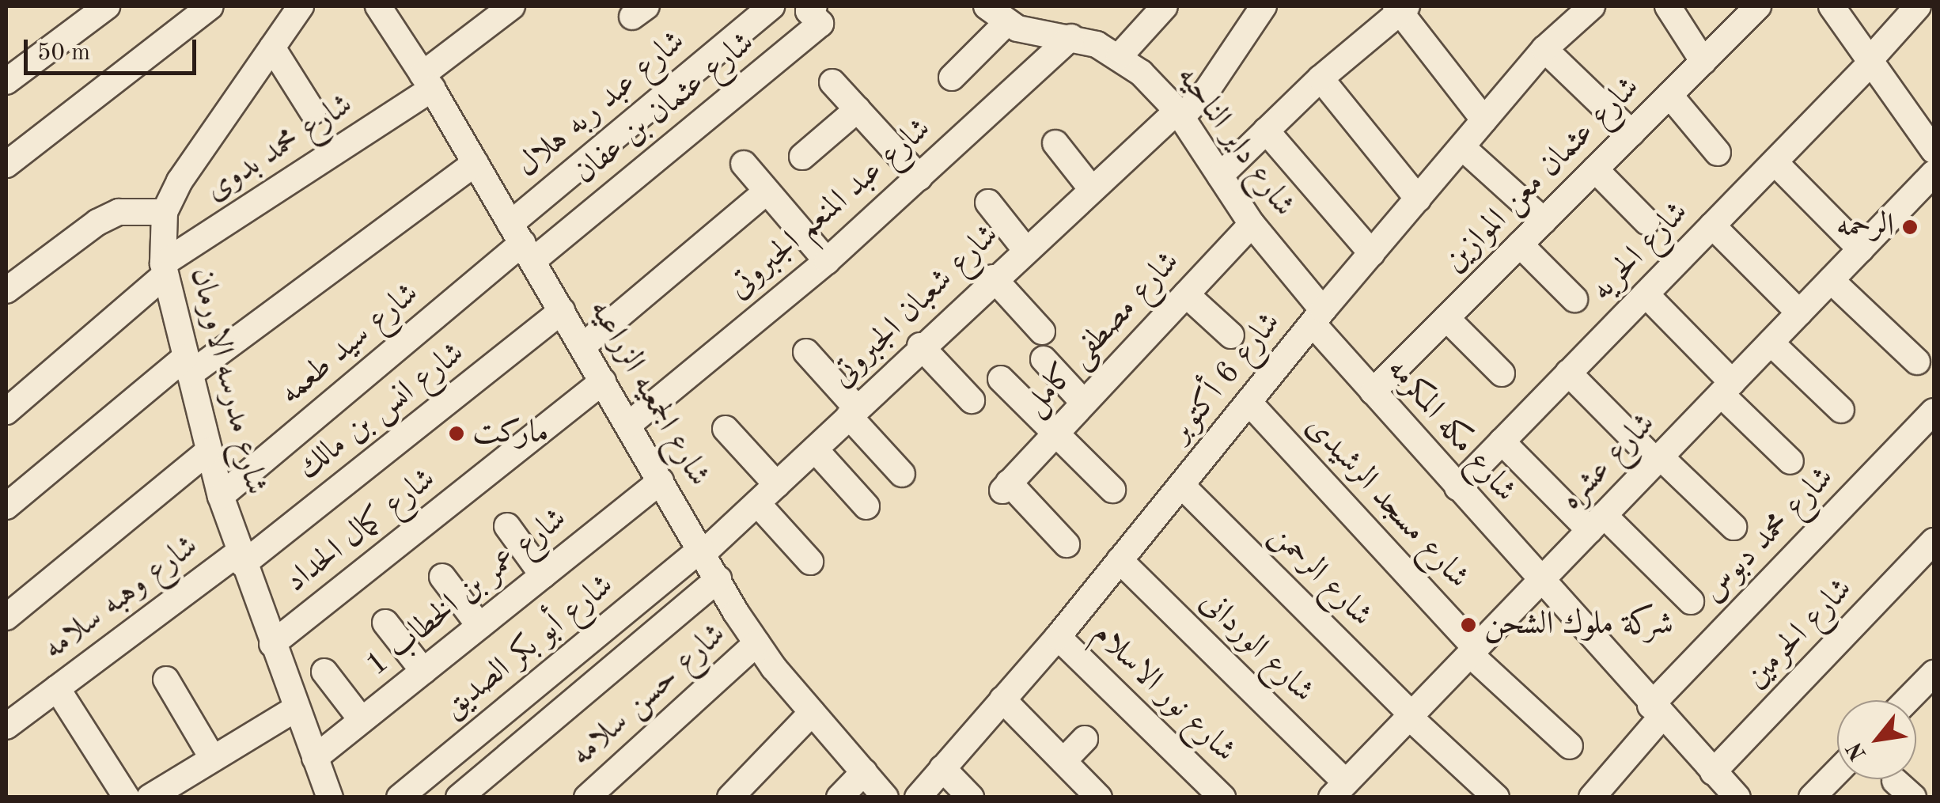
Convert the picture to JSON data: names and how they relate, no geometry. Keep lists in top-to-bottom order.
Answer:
{
  "streets": {
    "street": [
      "شارع عبد ربه هلال",
      "شارع عثمان بن عفان",
      "شارع داير الناحيه",
      "شارع محمد بدوى",
      "شارع عثمان معن الموازين",
      "شارع عبد المنعم الجبروتى",
      "شارع الحريه",
      "شارع شعبان الجبروتى",
      "شارع مصطفى كامل",
      "شارع سيد طعمه",
      "شارع 6 أكتوبر",
      "شارع مدرسه الاورمان",
      "شارع الجمعيه الزراعيه",
      "شارع انس بن مالك",
      "شارع مكه المكرمه",
      "شارع عشره",
      "شارع مسجد الرشيدى",
      "شارع كمال الحداد",
      "شارع محمد دبوس",
      "شارع الرحمن",
      "شارع عمر بن الخطاب 1",
      "شارع وهبه سلامه",
      "شارع الحرمين",
      "شارع أبو بكر الصديق",
      "شارع الوردانى",
      "شارع نور الاسلام",
      "شارع حسن سلامه"
    ]
  },
  "crossings": [
    ["شارع عبد ربه هلال", "شارع عثمان بن عفان"],
    ["شارع عبد ربه هلال", "شارع سيد طعمه"],
    ["شارع عبد ربه هلال", "شارع الجمعيه الزراعيه"],
    ["شارع عثمان بن عفان", "شارع سيد طعمه"],
    ["شارع عثمان بن عفان", "شارع الجمعيه الزراعيه"],
    ["شارع داير الناحيه", "شارع عبد المنعم الجبروتى"],
    ["شارع داير الناحيه", "شارع شعبان الجبروتى"],
    ["شارع داير الناحيه", "شارع مصطفى كامل"],
    ["شارع داير الناحيه", "شارع 6 أكتوبر"],
    ["شارع داير الناحيه", "شارع مكه المكرمه"],
    ["شارع محمد بدوى", "شارع مدرسه الاورمان"],
    ["شارع محمد بدوى", "شارع الجمعيه الزراعيه"],
    ["شارع عثمان معن الموازين", "شارع مكه المكرمه"],
    ["شارع عبد المنعم الجبروتى", "شارع الجمعيه الزراعيه"],
    ["شارع الحريه", "شارع مكه المكرمه"],
    ["شارع شعبان الجبروتى", "شارع الجمعيه الزراعيه"],
    ["شارع شعبان الجبروتى", "شارع أبو بكر الصديق"],
    ["شارع سيد طعمه", "شارع مدرسه الاورمان"],
    ["شارع سيد طعمه", "شارع الجمعيه الزراعيه"],
    ["شارع 6 أكتوبر", "شارع مكه المكرمه"],
    ["شارع 6 أكتوبر", "شارع مسجد الرشيدى"],
    ["شارع 6 أكتوبر", "شارع الرحمن"],
    ["شارع 6 أكتوبر", "شارع الوردانى"],
    ["شارع 6 أكتوبر", "شارع نور الاسلام"],
    ["شارع مدرسه الاورمان", "شارع انس بن مالك"],
    ["شارع مدرسه الاورمان", "شارع كمال الحداد"],
    ["شارع مدرسه الاورمان", "شارع عمر بن الخطاب 1"],
    ["شارع مدرسه الاورمان", "شارع وهبه سلامه"],
    ["شارع الجمعيه الزراعيه", "شارع انس بن مالك"],
    ["شارع الجمعيه الزراعيه", "شارع كمال الحداد"],
    ["شارع الجمعيه الزراعيه", "شارع عمر بن الخطاب 1"],
    ["شارع الجمعيه الزراعيه", "شارع أبو بكر الصديق"],
    ["شارع الجمعيه الزراعيه", "شارع حسن سلامه"],
    ["شارع انس بن مالك", "شارع وهبه سلامه"],
    ["شارع مكه المكرمه", "شارع عشره"],
    ["شارع مكه المكرمه", "شارع محمد دبوس"],
    ["شارع مكه المكرمه", "شارع الحرمين"],
    ["شارع عشره", "شارع مسجد الرشيدى"],
    ["شارع عشره", "شارع الرحمن"],
    ["شارع عشره", "شارع الوردانى"]
  ],
  "places": ["الرحمه", "ماركت", "شركة ملوك الشحن"],
  "scale_bar": "50 m",
  "north": "bottom left"
}
